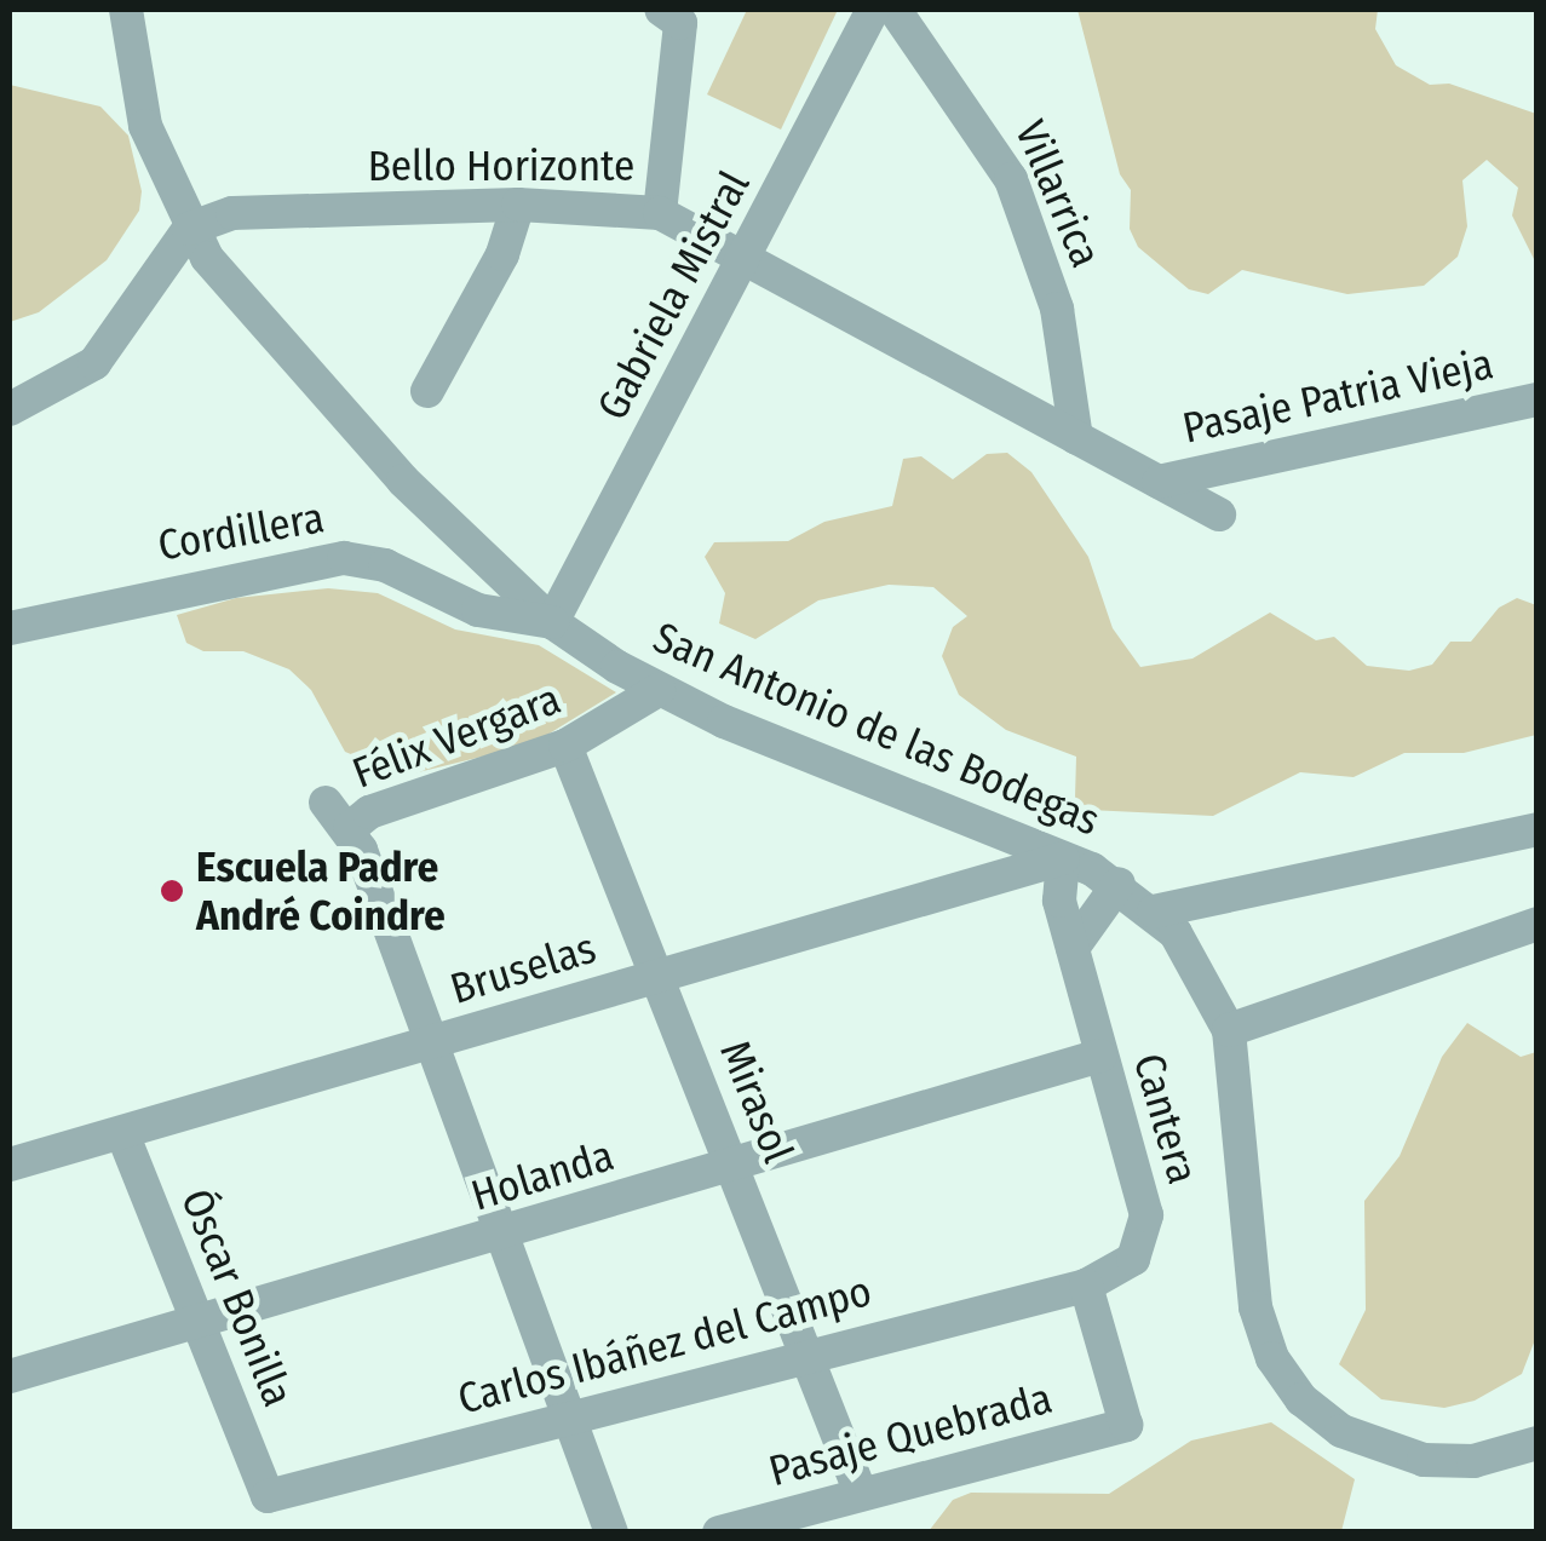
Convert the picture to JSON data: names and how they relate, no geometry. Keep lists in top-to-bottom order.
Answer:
{
  "streets": {
    "street": [
      "Bello Horizonte",
      "Villarrica",
      "Gabriela Mistral",
      "Pasaje Patria Vieja",
      "Cordillera",
      "San Antonio de las Bodegas",
      "Félix Vergara",
      "Bruselas",
      "Mirasol",
      "Cantera",
      "Holanda",
      "Óscar Bonilla",
      "Carlos Ibáñez del Campo",
      "Pasaje Quebrada"
    ]
  },
  "crossings": [
    ["Bello Horizonte", "Villarrica"],
    ["Bello Horizonte", "Gabriela Mistral"],
    ["Bello Horizonte", "Pasaje Patria Vieja"],
    ["Bello Horizonte", "San Antonio de las Bodegas"],
    ["Gabriela Mistral", "Cordillera"],
    ["Gabriela Mistral", "San Antonio de las Bodegas"],
    ["Cordillera", "San Antonio de las Bodegas"],
    ["San Antonio de las Bodegas", "Félix Vergara"],
    ["San Antonio de las Bodegas", "Bruselas"],
    ["San Antonio de las Bodegas", "Cantera"],
    ["Félix Vergara", "Mirasol"],
    ["Bruselas", "Mirasol"],
    ["Bruselas", "Cantera"],
    ["Bruselas", "Óscar Bonilla"],
    ["Mirasol", "Holanda"],
    ["Mirasol", "Carlos Ibáñez del Campo"],
    ["Mirasol", "Pasaje Quebrada"],
    ["Cantera", "Holanda"],
    ["Cantera", "Carlos Ibáñez del Campo"],
    ["Cantera", "Pasaje Quebrada"],
    ["Holanda", "Óscar Bonilla"],
    ["Óscar Bonilla", "Carlos Ibáñez del Campo"],
    ["Carlos Ibáñez del Campo", "Pasaje Quebrada"]
  ],
  "places": ["Escuela Padre André Coindre"]
}
